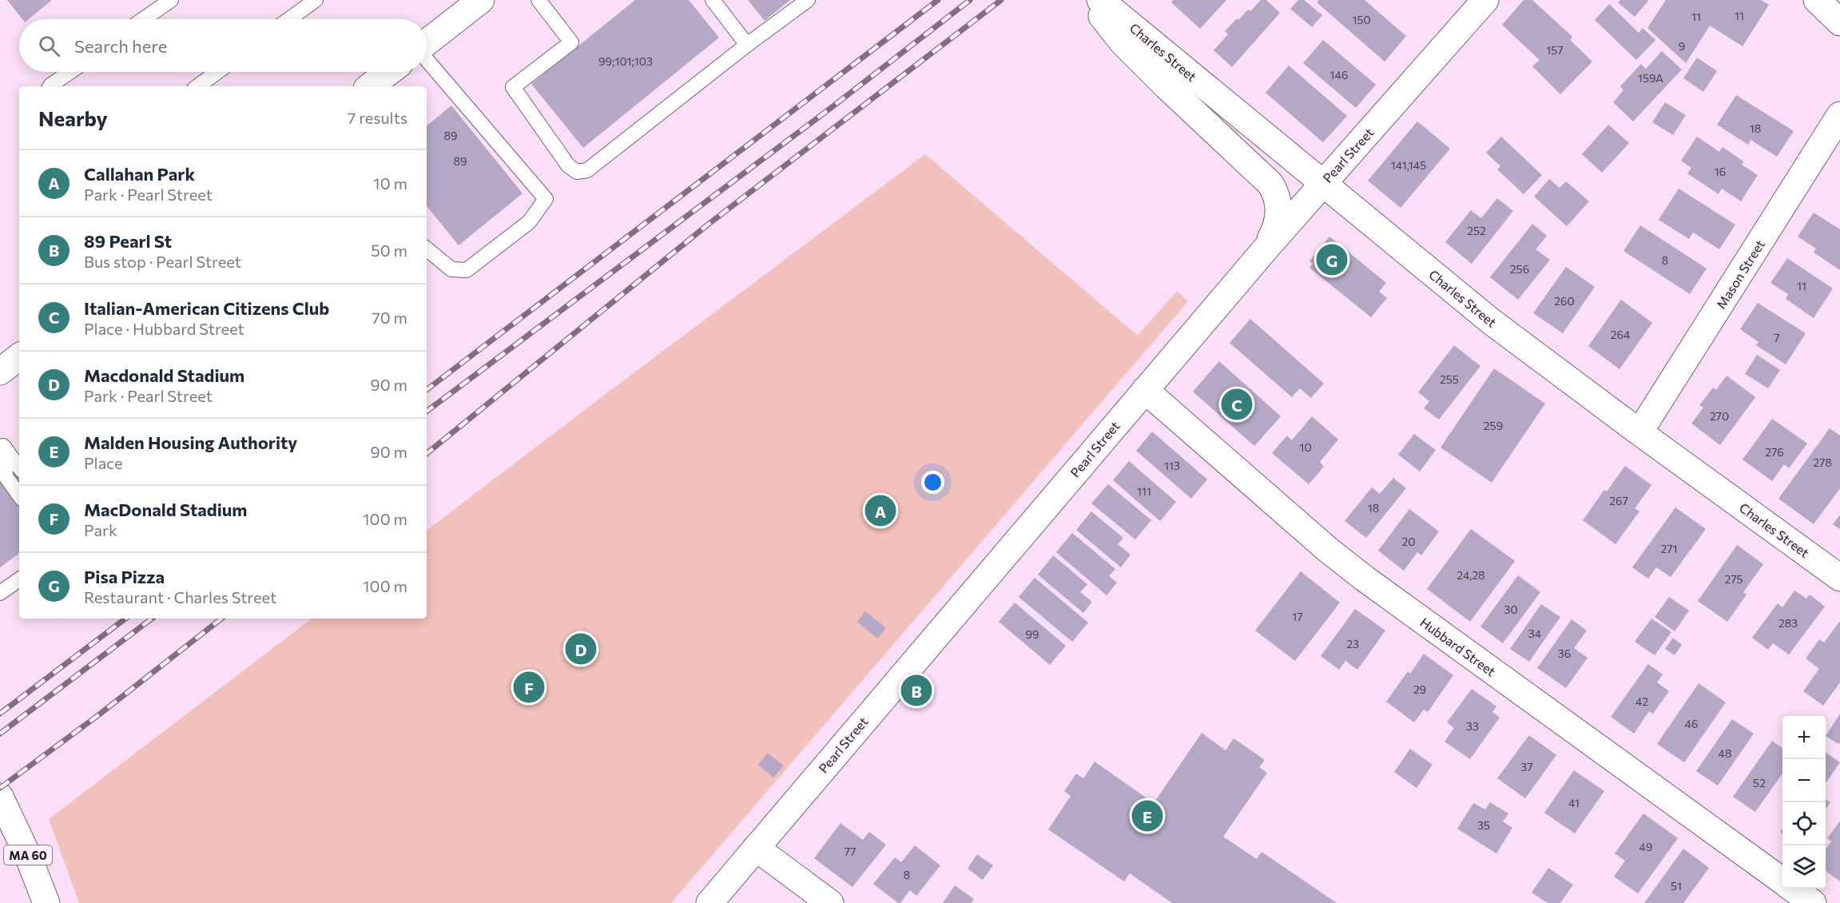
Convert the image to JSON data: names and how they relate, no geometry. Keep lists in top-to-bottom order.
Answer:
{
  "streets": {
    "street": [
      "Charles Street",
      "Pearl Street",
      "Mason Street",
      "Hubbard Street",
      "MA 60"
    ]
  },
  "crossings": [
    ["Charles Street", "Pearl Street"],
    ["Charles Street", "Mason Street"],
    ["Pearl Street", "Hubbard Street"]
  ],
  "house_numbers": [
    "11",
    "11",
    "150",
    "9",
    "157",
    "99;101;103",
    "146",
    "159A",
    "18",
    "89",
    "89",
    "141,145",
    "16",
    "252",
    "8",
    "256",
    "11",
    "260",
    "264",
    "7",
    "255",
    "270",
    "259",
    "10",
    "276",
    "278",
    "113",
    "111",
    "267",
    "18",
    "20",
    "271",
    "24,28",
    "275",
    "30",
    "17",
    "283",
    "34",
    "99",
    "23",
    "36",
    "29",
    "42",
    "46",
    "33",
    "48",
    "37",
    "52",
    "41",
    "35",
    "49",
    "77",
    "8",
    "51"
  ],
  "page": {
    "search": "Search here",
    "heading": ["Nearby", "7 results"],
    "list": [
      {
        "mark": "A",
        "name": "Callahan Park",
        "note": "Park · Pearl Street",
        "value": "10 m"
      },
      {
        "mark": "B",
        "name": "89 Pearl St",
        "note": "Bus stop · Pearl Street",
        "value": "50 m"
      },
      {
        "mark": "C",
        "name": "Italian-American Citizens Club",
        "note": "Place · Hubbard Street",
        "value": "70 m"
      },
      {
        "mark": "D",
        "name": "Macdonald Stadium",
        "note": "Park · Pearl Street",
        "value": "90 m"
      },
      {
        "mark": "E",
        "name": "Malden Housing Authority",
        "note": "Place",
        "value": "90 m"
      },
      {
        "mark": "F",
        "name": "MacDonald Stadium",
        "note": "Park",
        "value": "100 m"
      },
      {
        "mark": "G",
        "name": "Pisa Pizza",
        "note": "Restaurant · Charles Street",
        "value": "100 m"
      }
    ],
    "pins": [
      "G",
      "C",
      "A",
      "D",
      "F",
      "B",
      "E"
    ],
    "map_buttons": ["+", "−"]
  }
}
